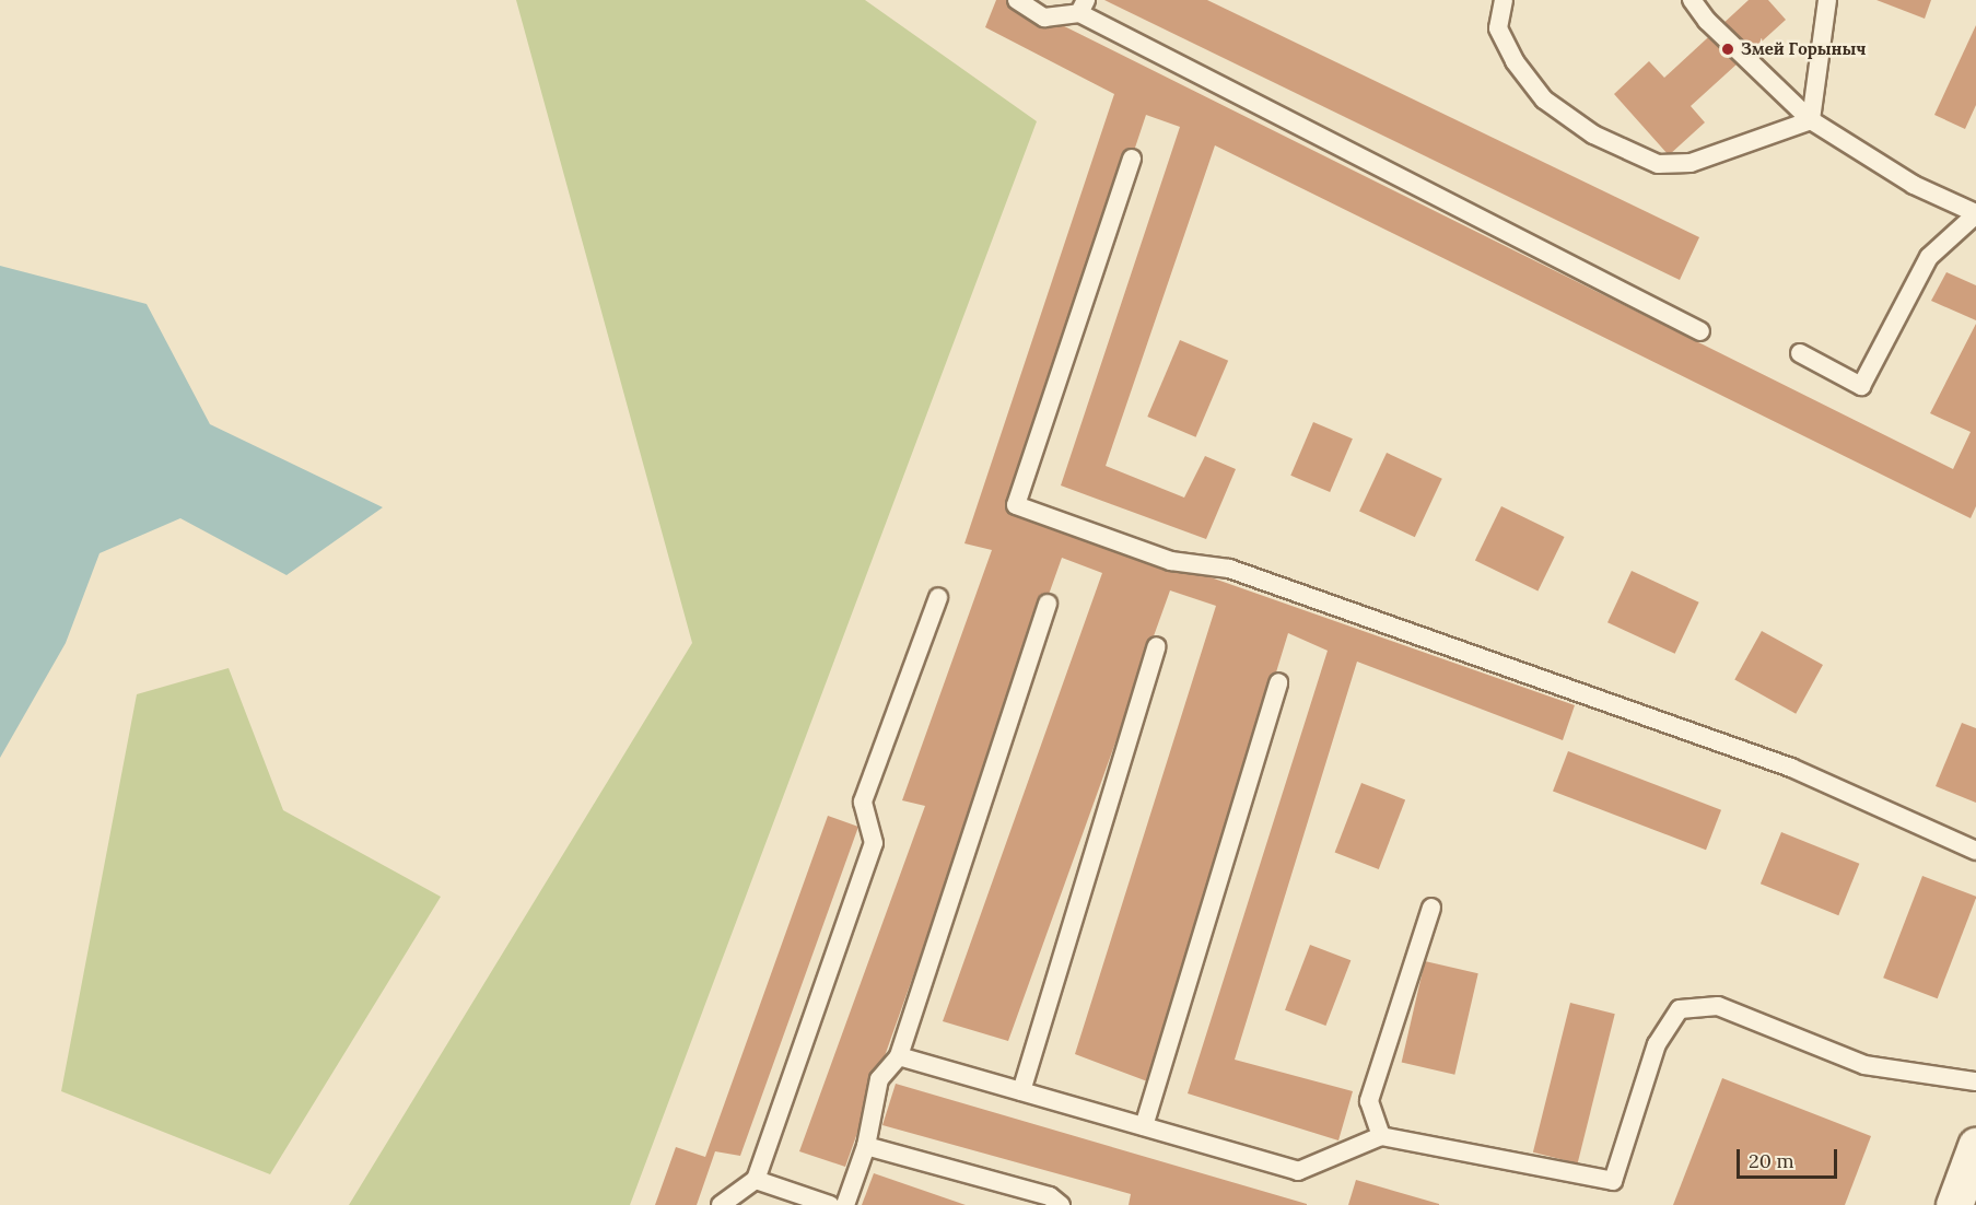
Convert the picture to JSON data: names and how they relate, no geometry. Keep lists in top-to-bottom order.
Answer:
{
  "places": ["Змей Горыныч"],
  "scale_bar": "20 m"
}
